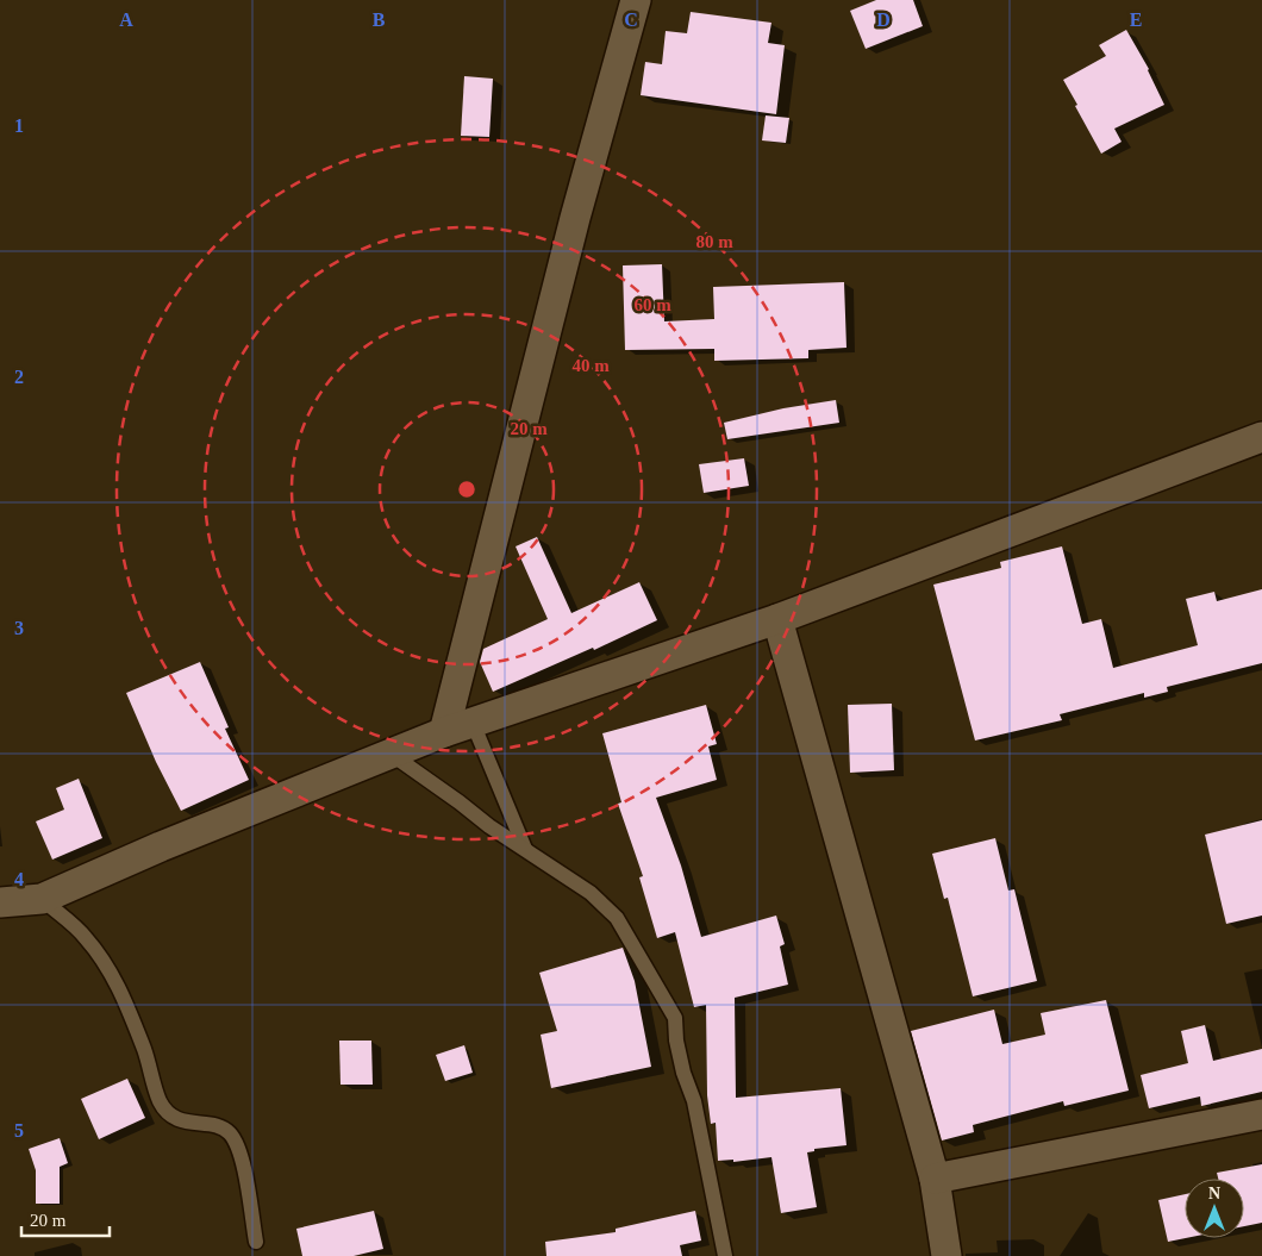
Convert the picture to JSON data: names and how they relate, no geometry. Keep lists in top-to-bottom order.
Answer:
{
  "scale_bar": "20 m",
  "north": "top",
  "grid": {
    "columns": [
      "A",
      "B",
      "C",
      "D",
      "E"
    ],
    "rows": [
      "1",
      "2",
      "3",
      "4",
      "5"
    ]
  },
  "rings": [
    "80 m",
    "60 m",
    "40 m",
    "20 m"
  ]
}
